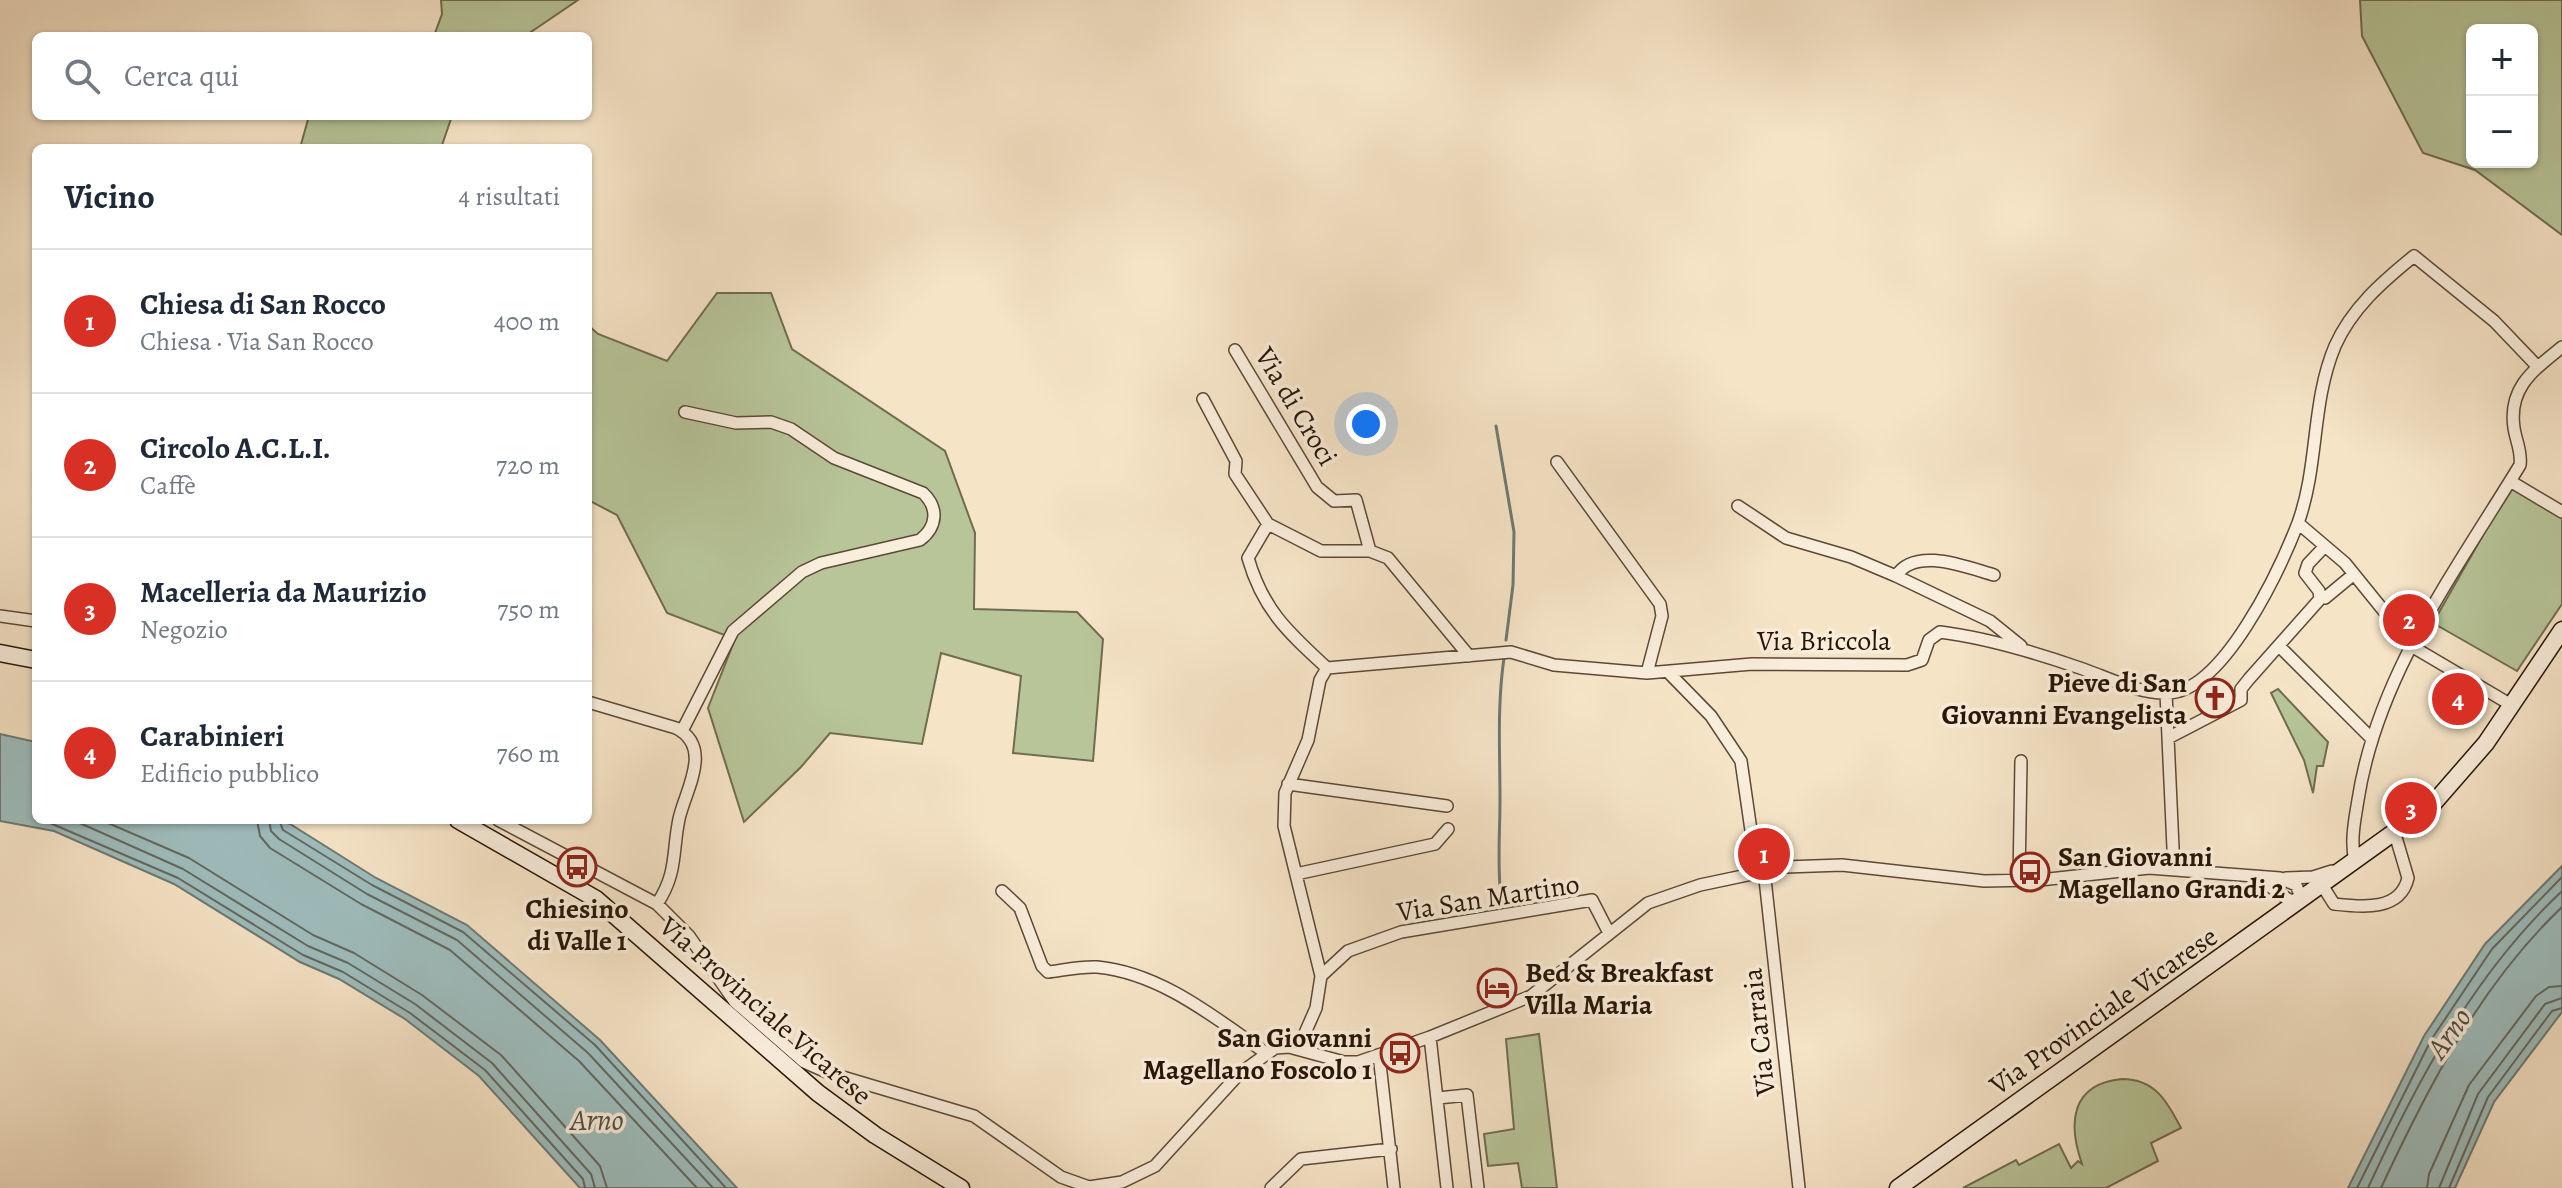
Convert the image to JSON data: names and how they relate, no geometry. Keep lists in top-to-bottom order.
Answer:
{
  "streets": {
    "main road": ["Via Provinciale Vicarese"],
    "street": [
      "Via di Croci",
      "Via Briccola",
      "Via San Martino",
      "Via Carraia"
    ]
  },
  "crossings": [
    ["Via Briccola", "Via Carraia"]
  ],
  "water": ["Arno"],
  "places": {
    "church": ["Pieve di San Giovanni Evangelista"],
    "bus stop": ["Chiesino di Valle 1", "San Giovanni Magellano Grandi 2", "San Giovanni Magellano Foscolo 1"],
    "hotel": ["Bed & Breakfast Villa Maria"]
  },
  "page": {
    "map_buttons": ["+", "−"],
    "search": "Cerca qui",
    "heading": ["Vicino", "4 risultati"],
    "list": [
      {
        "mark": "1",
        "name": "Chiesa di San Rocco",
        "note": "Chiesa · Via San Rocco",
        "value": "400 m"
      },
      {
        "mark": "2",
        "name": "Circolo A.C.L.I.",
        "note": "Caffè",
        "value": "720 m"
      },
      {
        "mark": "3",
        "name": "Macelleria da Maurizio",
        "note": "Negozio",
        "value": "750 m"
      },
      {
        "mark": "4",
        "name": "Carabinieri",
        "note": "Edificio pubblico",
        "value": "760 m"
      }
    ],
    "pins": [
      "2",
      "4",
      "3",
      "1"
    ]
  }
}
